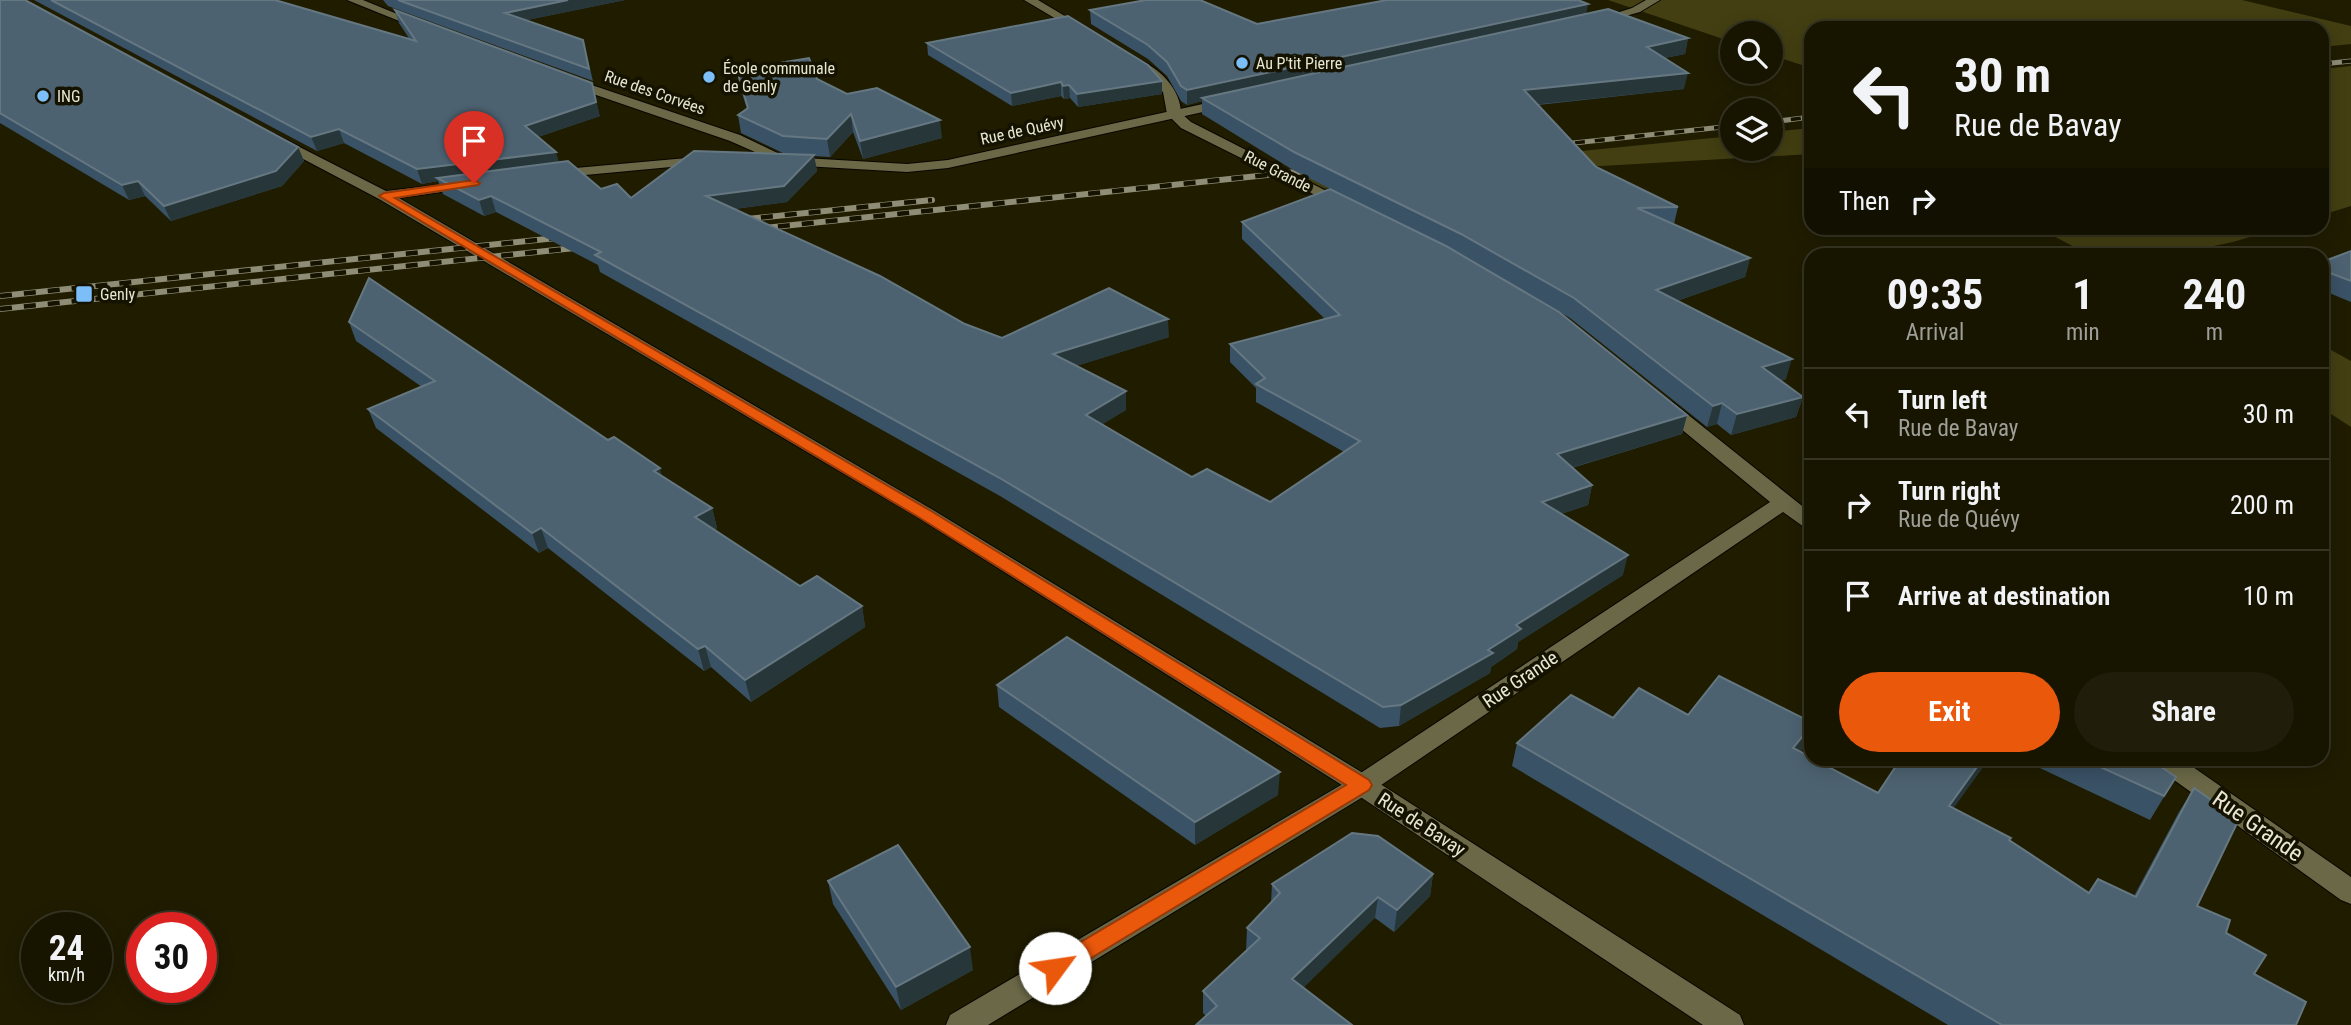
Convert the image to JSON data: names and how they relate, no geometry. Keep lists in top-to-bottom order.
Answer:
{
  "streets": {
    "main road": [
      "Rue des Corvées",
      "Rue de Quévy",
      "Rue Grande",
      "Rue de Bavay"
    ]
  },
  "crossings": [
    ["Rue des Corvées", "Rue de Quévy"],
    ["Rue de Quévy", "Rue Grande"],
    ["Rue Grande", "Rue de Bavay"]
  ],
  "places": {
    "other": ["Au P'tit Pierre", "École communale de Genly", "ING"],
    "transit": ["Genly"]
  },
  "page": {
    "turn": ["30 m", "Rue de Bavay"],
    "then": "Then",
    "eta": [
      "09:35",
      "Arrival",
      "1",
      "min",
      "240",
      "m"
    ],
    "list": [
      {
        "name": "Turn left",
        "note": "Rue de Bavay",
        "value": "30 m"
      },
      {
        "name": "Turn right",
        "note": "Rue de Quévy",
        "value": "200 m"
      },
      {
        "name": "Arrive at destination",
        "value": "10 m"
      }
    ],
    "buttons": ["Exit", "Share"],
    "speed": "24 km/h",
    "limit": "30"
  }
}
